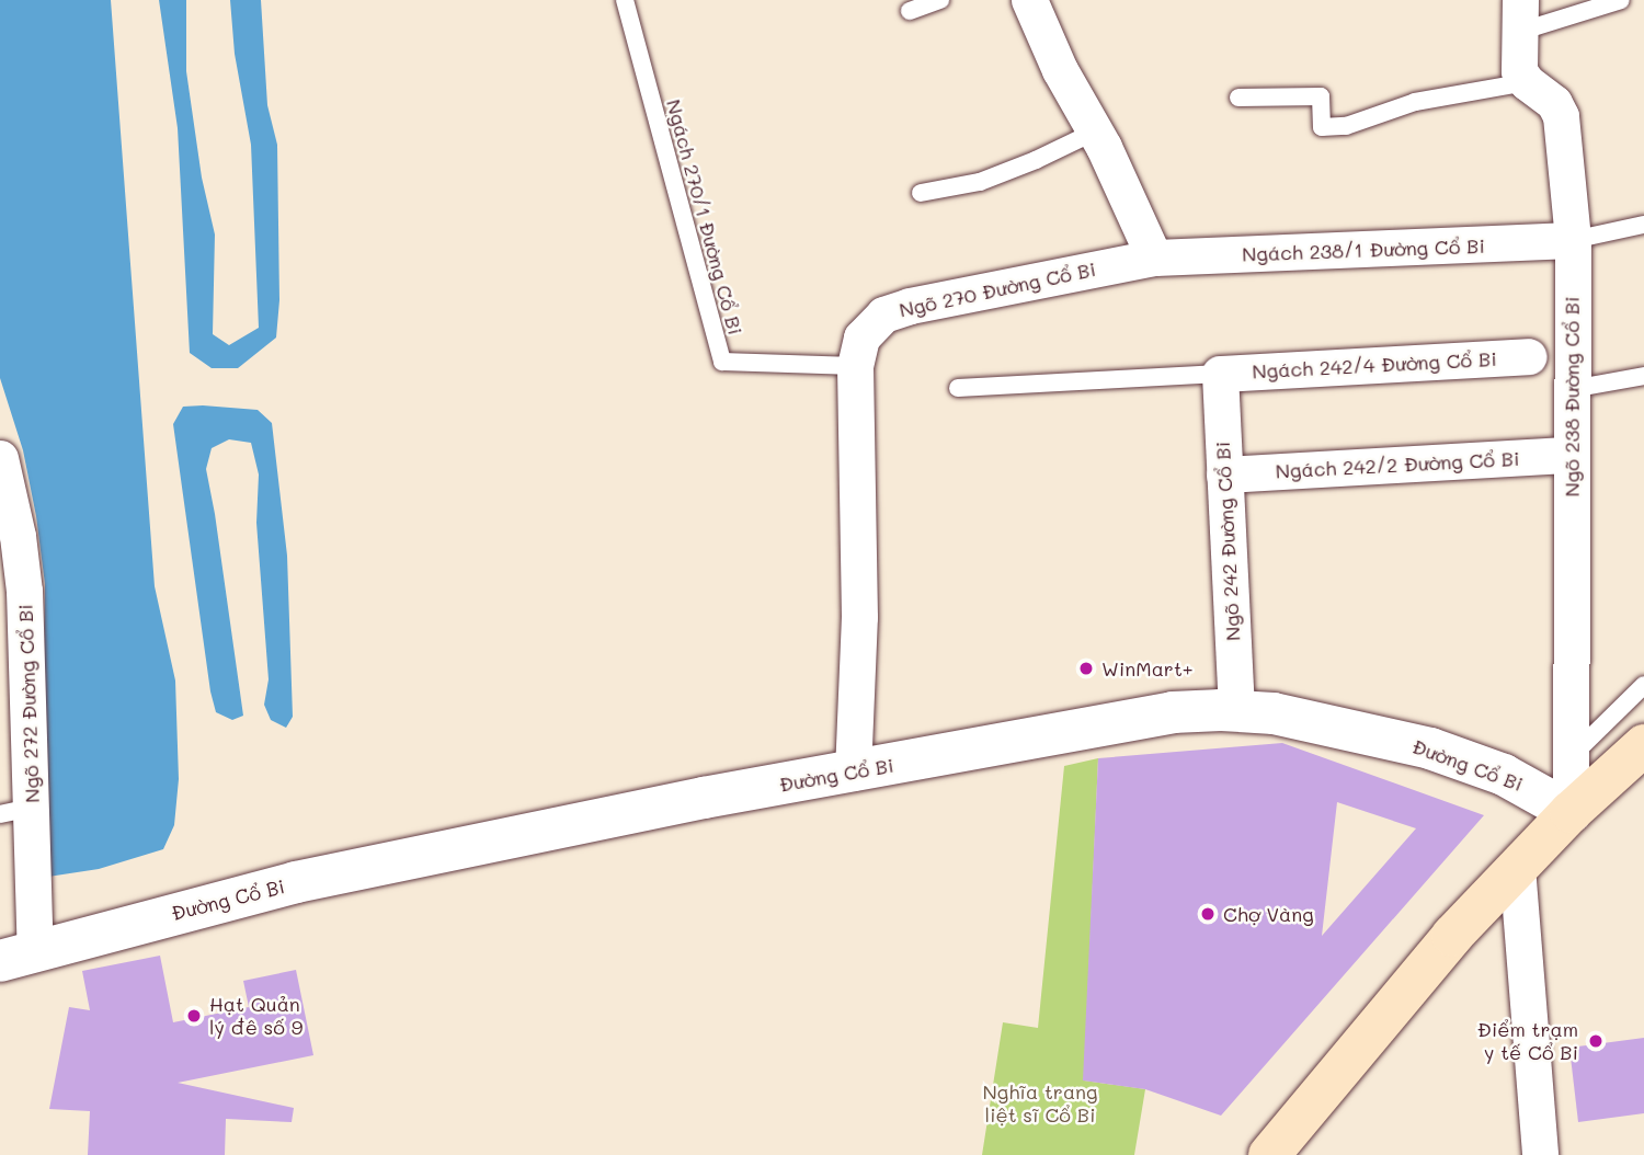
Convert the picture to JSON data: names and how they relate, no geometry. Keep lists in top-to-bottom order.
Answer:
{
  "streets": {
    "street": [
      "Ngách 238/1 Đường Cổ Bi",
      "Ngõ 270 Đường Cổ Bi",
      "Ngách 242/4 Đường Cổ Bi",
      "Ngõ 238 Đường Cổ Bi",
      "Ngách 242/2 Đường Cổ Bi",
      "Ngõ 242 Đường Cổ Bi",
      "Ngõ 272 Đường Cổ Bi",
      "Đường Cổ Bi"
    ],
    "lane": ["Ngách 270/1 Đường Cổ Bi"]
  },
  "crossings": [
    ["Ngách 270/1 Đường Cổ Bi", "Ngõ 270 Đường Cổ Bi"],
    ["Ngách 238/1 Đường Cổ Bi", "Ngõ 270 Đường Cổ Bi"],
    ["Ngách 238/1 Đường Cổ Bi", "Ngõ 238 Đường Cổ Bi"],
    ["Ngõ 270 Đường Cổ Bi", "Đường Cổ Bi"],
    ["Ngách 242/4 Đường Cổ Bi", "Ngõ 242 Đường Cổ Bi"],
    ["Ngõ 238 Đường Cổ Bi", "Ngách 242/2 Đường Cổ Bi"],
    ["Ngõ 238 Đường Cổ Bi", "Đường Cổ Bi"],
    ["Ngách 242/2 Đường Cổ Bi", "Ngõ 242 Đường Cổ Bi"],
    ["Ngõ 242 Đường Cổ Bi", "Đường Cổ Bi"],
    ["Ngõ 272 Đường Cổ Bi", "Đường Cổ Bi"]
  ],
  "parks": ["Nghĩa trang liệt sĩ Cổ Bi"],
  "places": [
    "WinMart+",
    "Chợ Vàng",
    "Hạt Quản lý đê số 9",
    "Điểm trạm y tế Cổ Bi"
  ]
}
